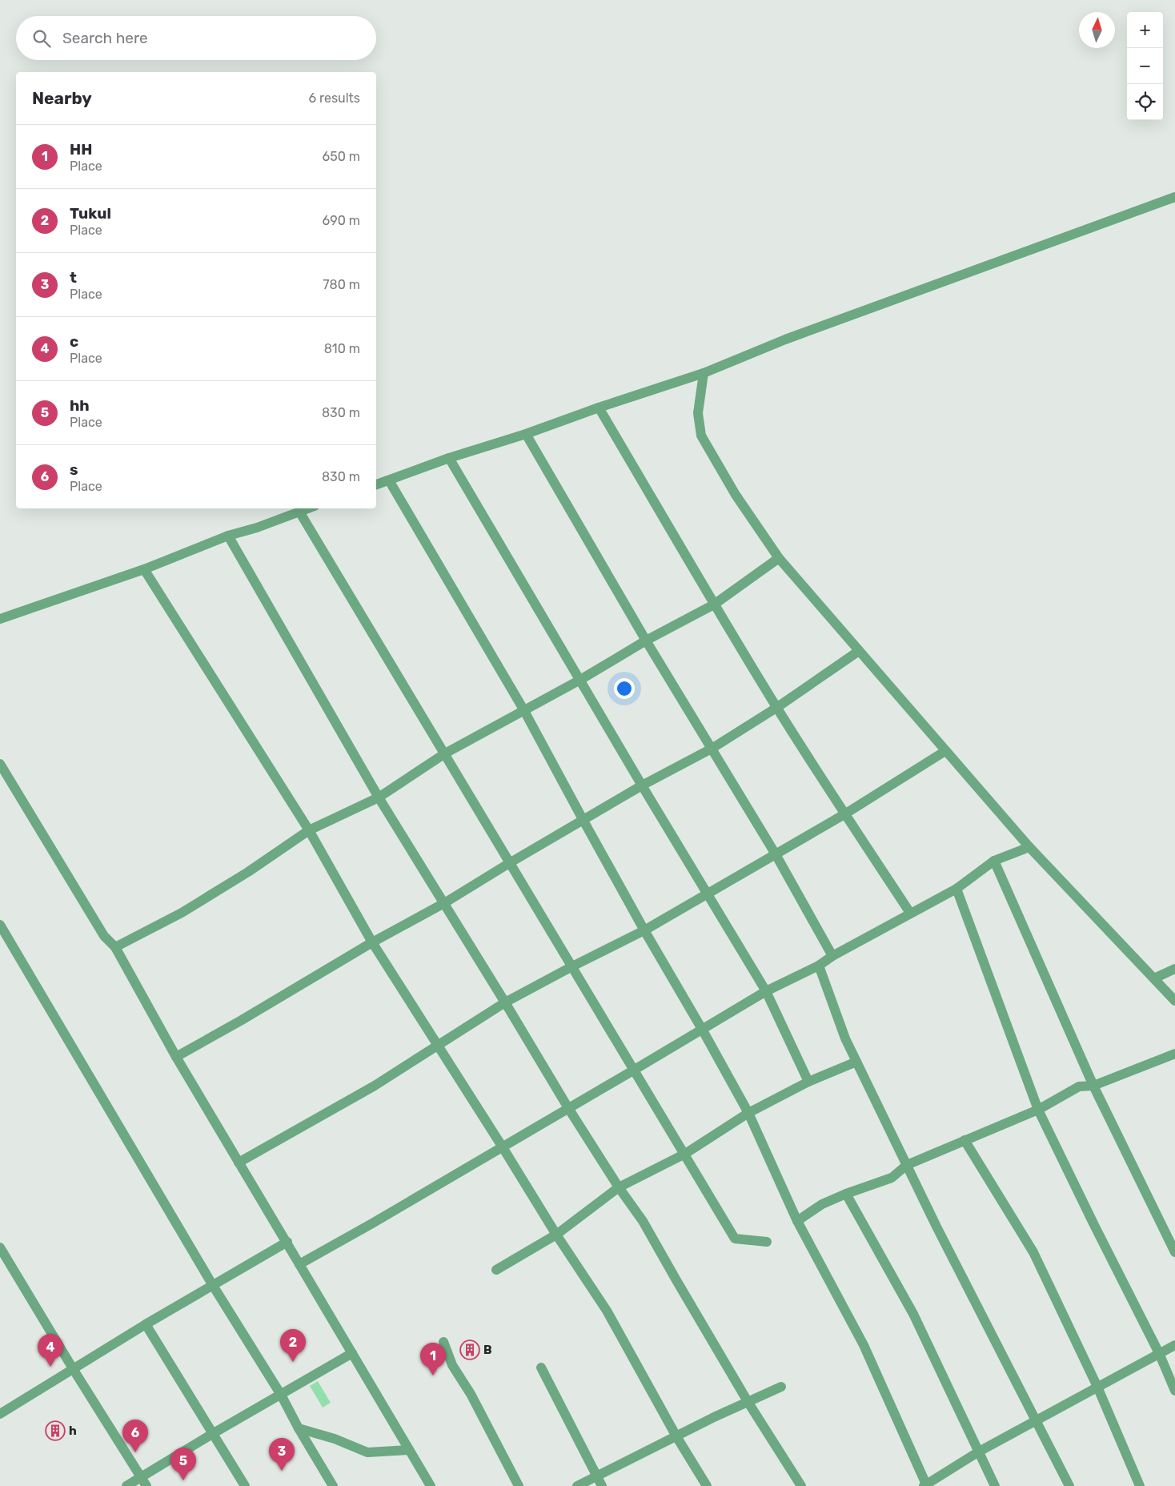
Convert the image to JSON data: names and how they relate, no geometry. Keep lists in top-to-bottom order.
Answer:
{
  "places": {
    "building": ["B", "h"]
  },
  "north": "top",
  "page": {
    "map_buttons": ["+", "−"],
    "search": "Search here",
    "heading": ["Nearby", "6 results"],
    "list": [
      {
        "mark": "1",
        "name": "HH",
        "note": "Place",
        "value": "650 m"
      },
      {
        "mark": "2",
        "name": "Tukul",
        "note": "Place",
        "value": "690 m"
      },
      {
        "mark": "3",
        "name": "t",
        "note": "Place",
        "value": "780 m"
      },
      {
        "mark": "4",
        "name": "c",
        "note": "Place",
        "value": "810 m"
      },
      {
        "mark": "5",
        "name": "hh",
        "note": "Place",
        "value": "830 m"
      },
      {
        "mark": "6",
        "name": "s",
        "note": "Place",
        "value": "830 m"
      }
    ],
    "pins": [
      "2",
      "4",
      "1",
      "6",
      "3",
      "5"
    ]
  }
}
